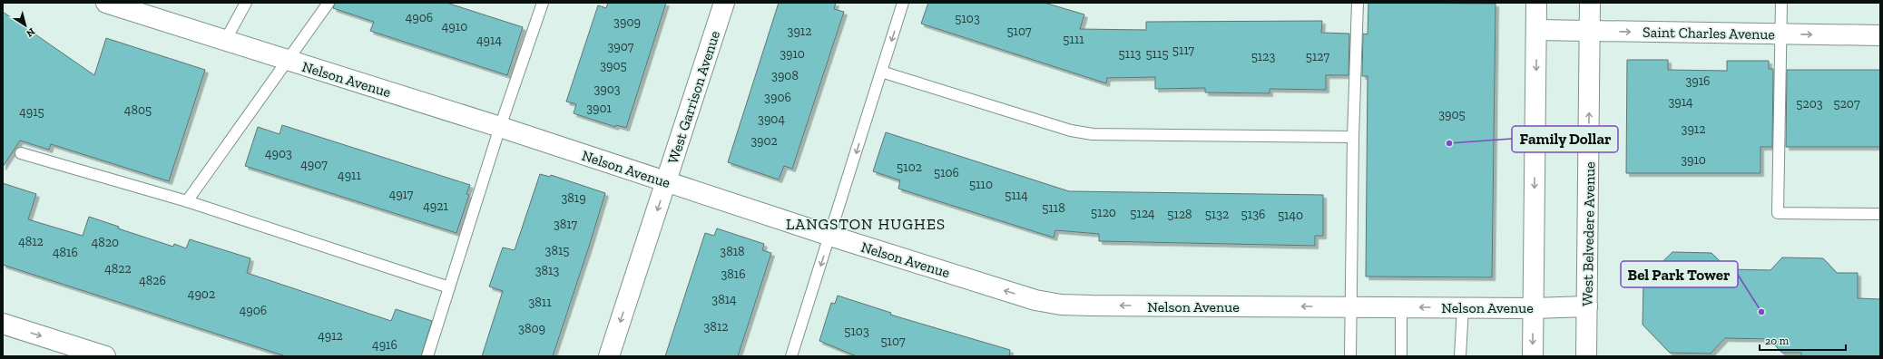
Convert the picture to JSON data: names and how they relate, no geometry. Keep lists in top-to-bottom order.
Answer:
{
  "streets": {
    "street": [
      "Saint Charles Avenue",
      "Nelson Avenue",
      "West Garrison Avenue",
      "West Belvedere Avenue"
    ]
  },
  "crossings": [
    ["Saint Charles Avenue", "West Belvedere Avenue"],
    ["Nelson Avenue", "West Garrison Avenue"],
    ["Nelson Avenue", "West Belvedere Avenue"]
  ],
  "one_way": ["Saint Charles Avenue", "Nelson Avenue", "West Garrison Avenue"],
  "districts": ["LANGSTON HUGHES"],
  "places": ["Family Dollar", "Bel Park Tower"],
  "house_numbers": [
    "4906",
    "5103",
    "3909",
    "4910",
    "3912",
    "5107",
    "5111",
    "4914",
    "3907",
    "5117",
    "3910",
    "5113",
    "5115",
    "5123",
    "5127",
    "3905",
    "3908",
    "3916",
    "3903",
    "3906",
    "3914",
    "5203",
    "5207",
    "3901",
    "4805",
    "4915",
    "3905",
    "3904",
    "3912",
    "3902",
    "4903",
    "3910",
    "4907",
    "5102",
    "5106",
    "4911",
    "5110",
    "4917",
    "5114",
    "3819",
    "4921",
    "5118",
    "5120",
    "5124",
    "5128",
    "5132",
    "5136",
    "5140",
    "3817",
    "4812",
    "4820",
    "3815",
    "3818",
    "4816",
    "4822",
    "3813",
    "3816",
    "4826",
    "4902",
    "3814",
    "3811",
    "4906",
    "3812",
    "3809",
    "5103",
    "4912",
    "5107",
    "4916"
  ],
  "scale_bar": "20 m",
  "north": "bottom right"
}
